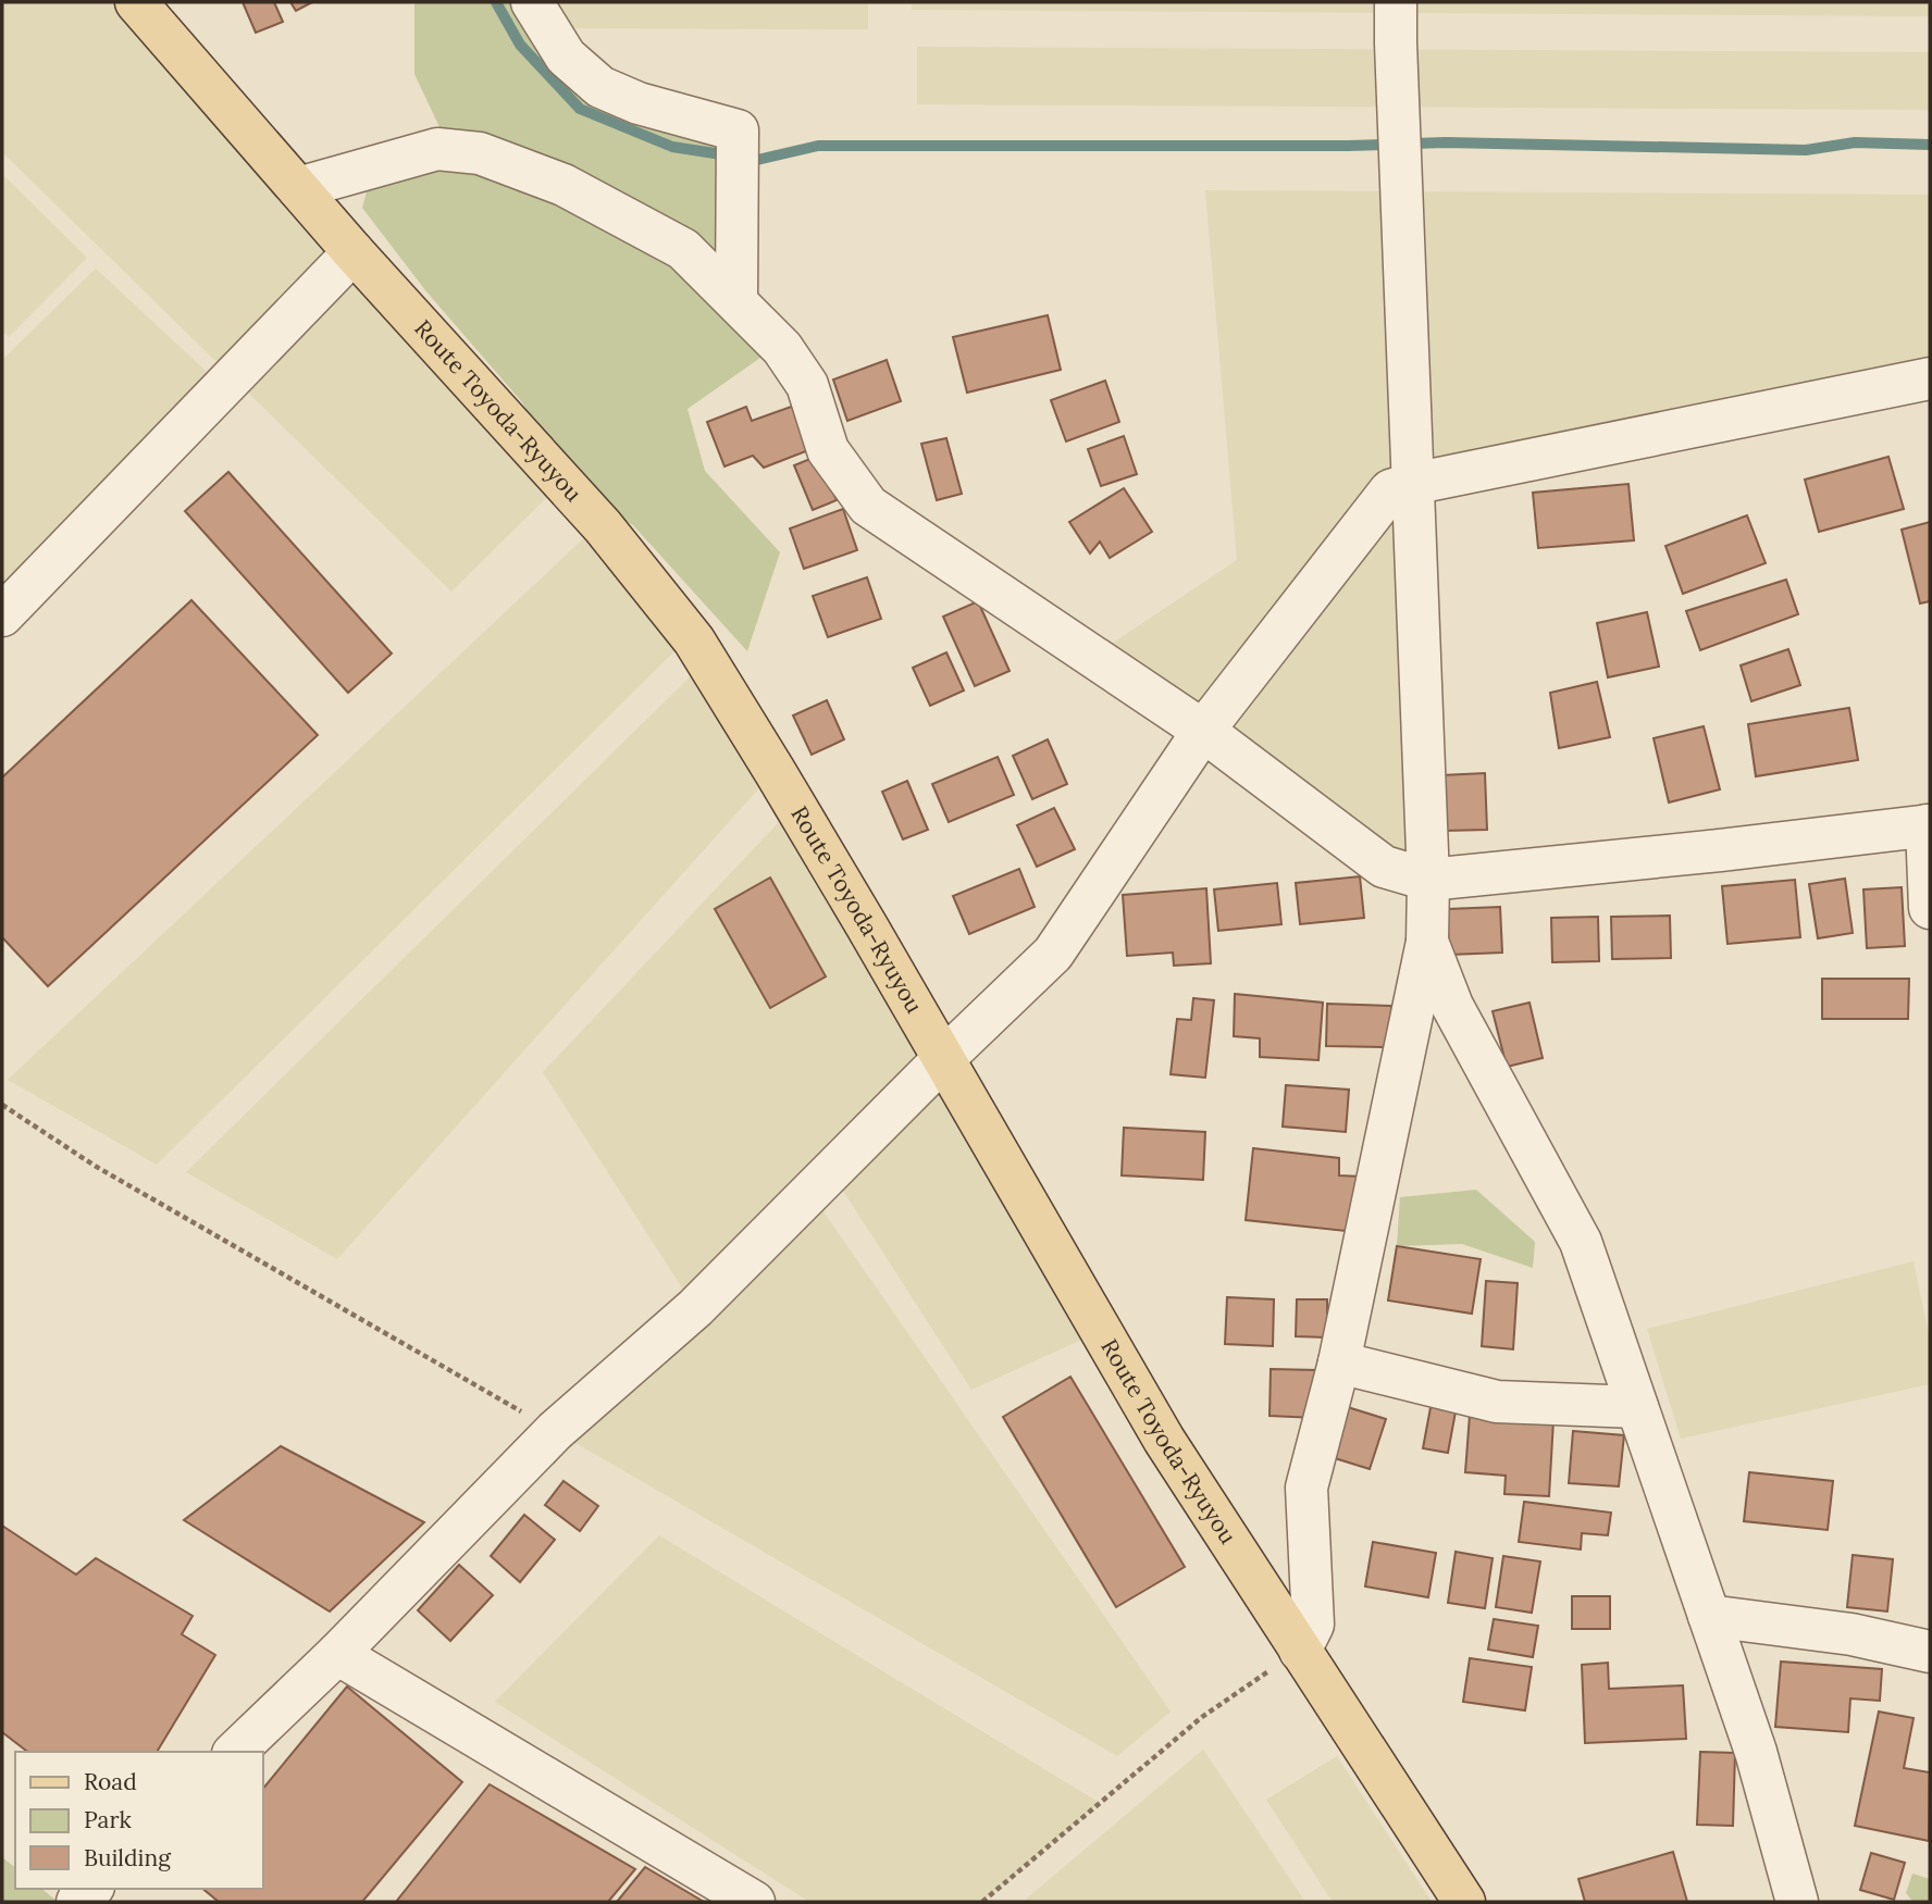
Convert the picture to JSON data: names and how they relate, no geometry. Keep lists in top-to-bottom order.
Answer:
{
  "streets": {
    "main road": ["Route Toyoda-Ryuyou"]
  },
  "legend": ["Road", "Park", "Building"]
}
